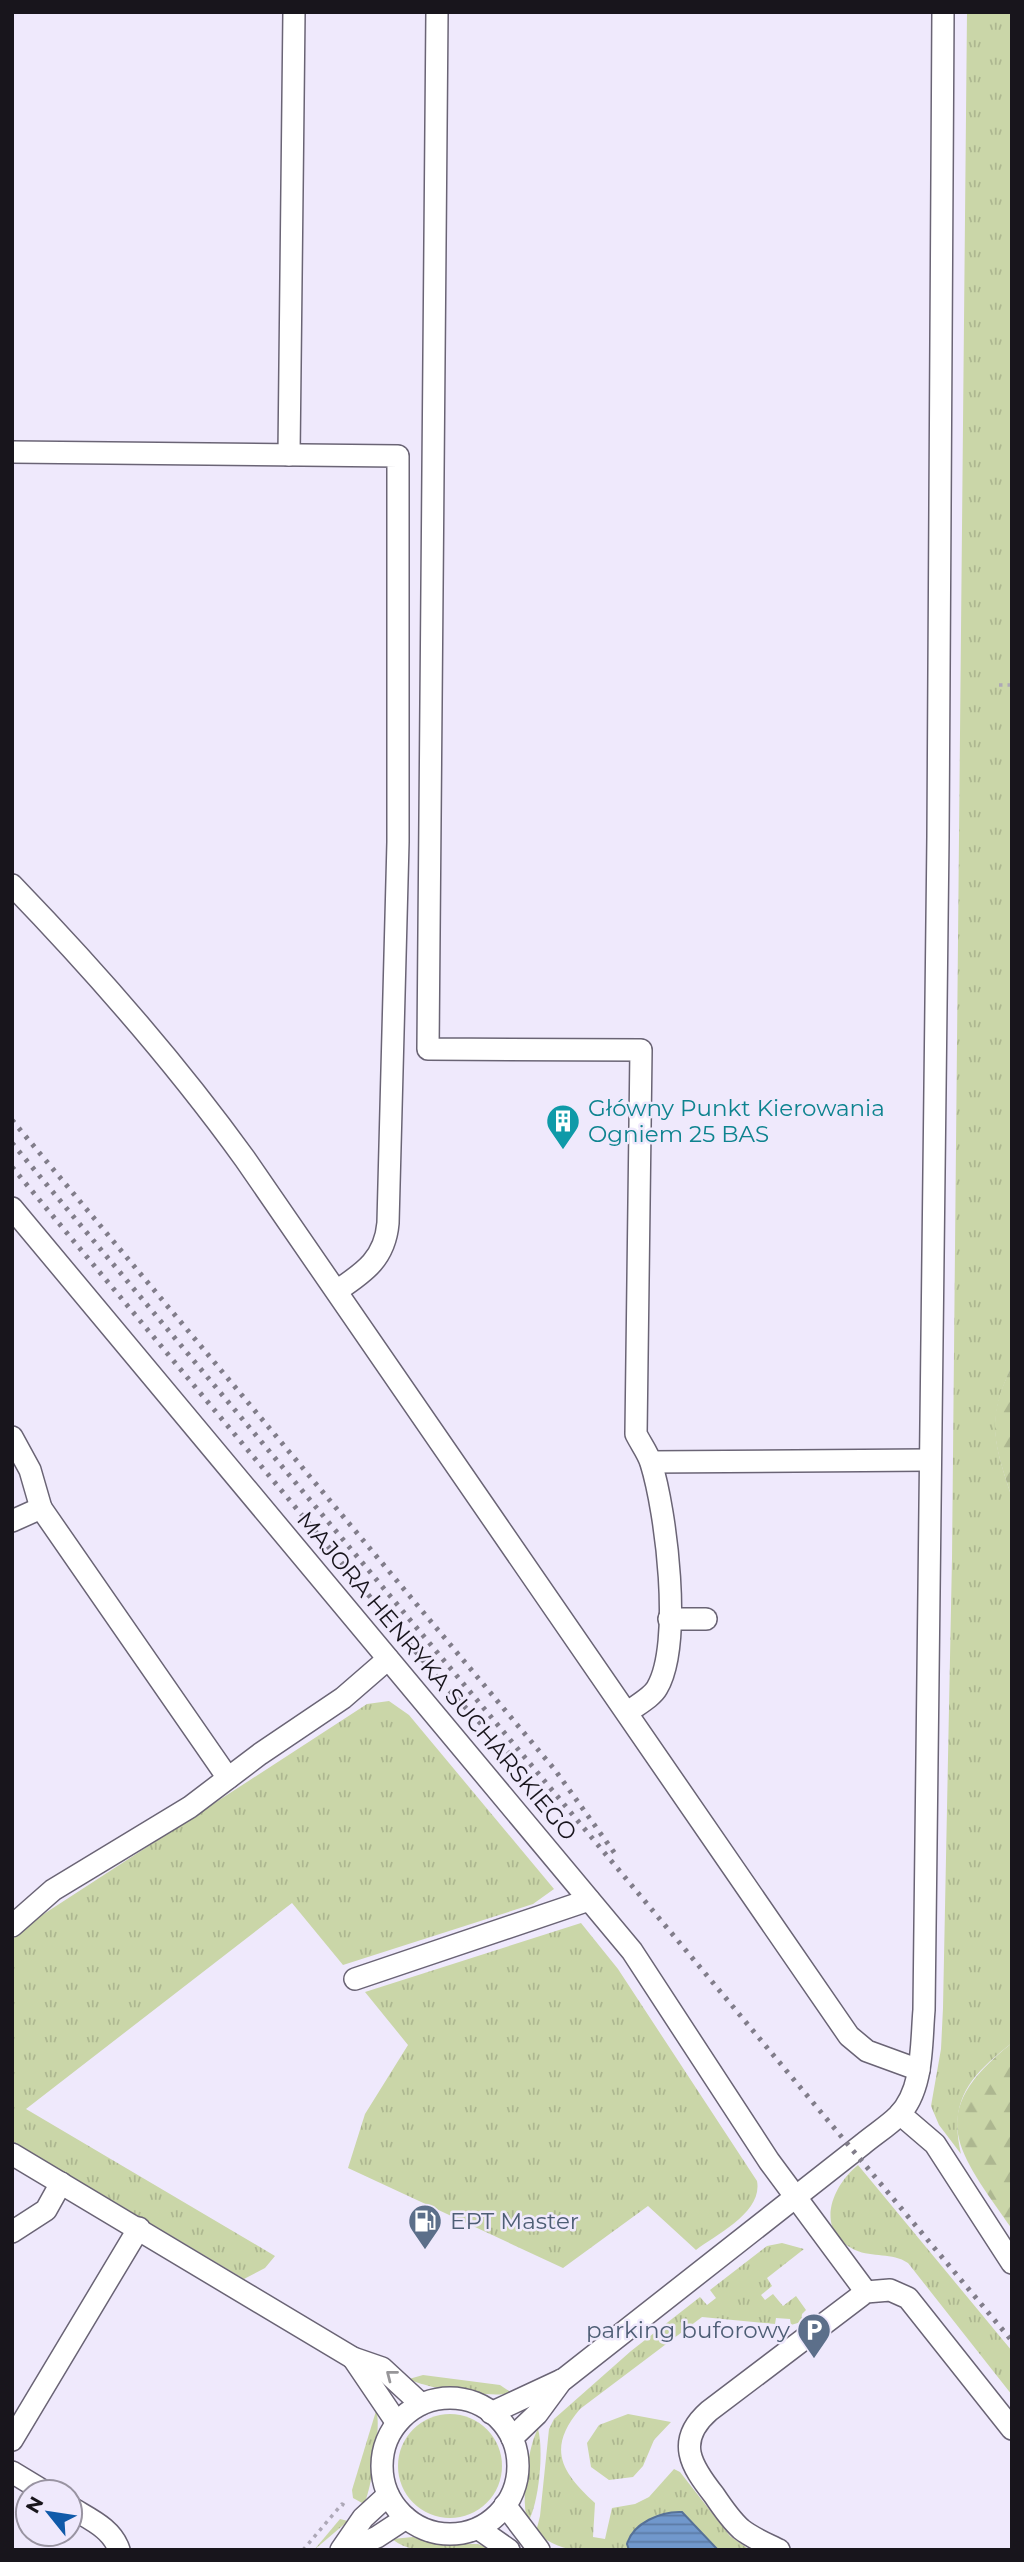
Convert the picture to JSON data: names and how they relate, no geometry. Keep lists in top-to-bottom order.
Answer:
{
  "streets": {
    "street": ["MAJORA HENRYKA SUCHARSKIEGO"]
  },
  "places": {
    "building": ["Główny Punkt Kierowania Ogniem 25 BAS"],
    "fuel station": ["EPT Master"],
    "parking": ["parking buforowy"]
  },
  "north": "top left"
}
